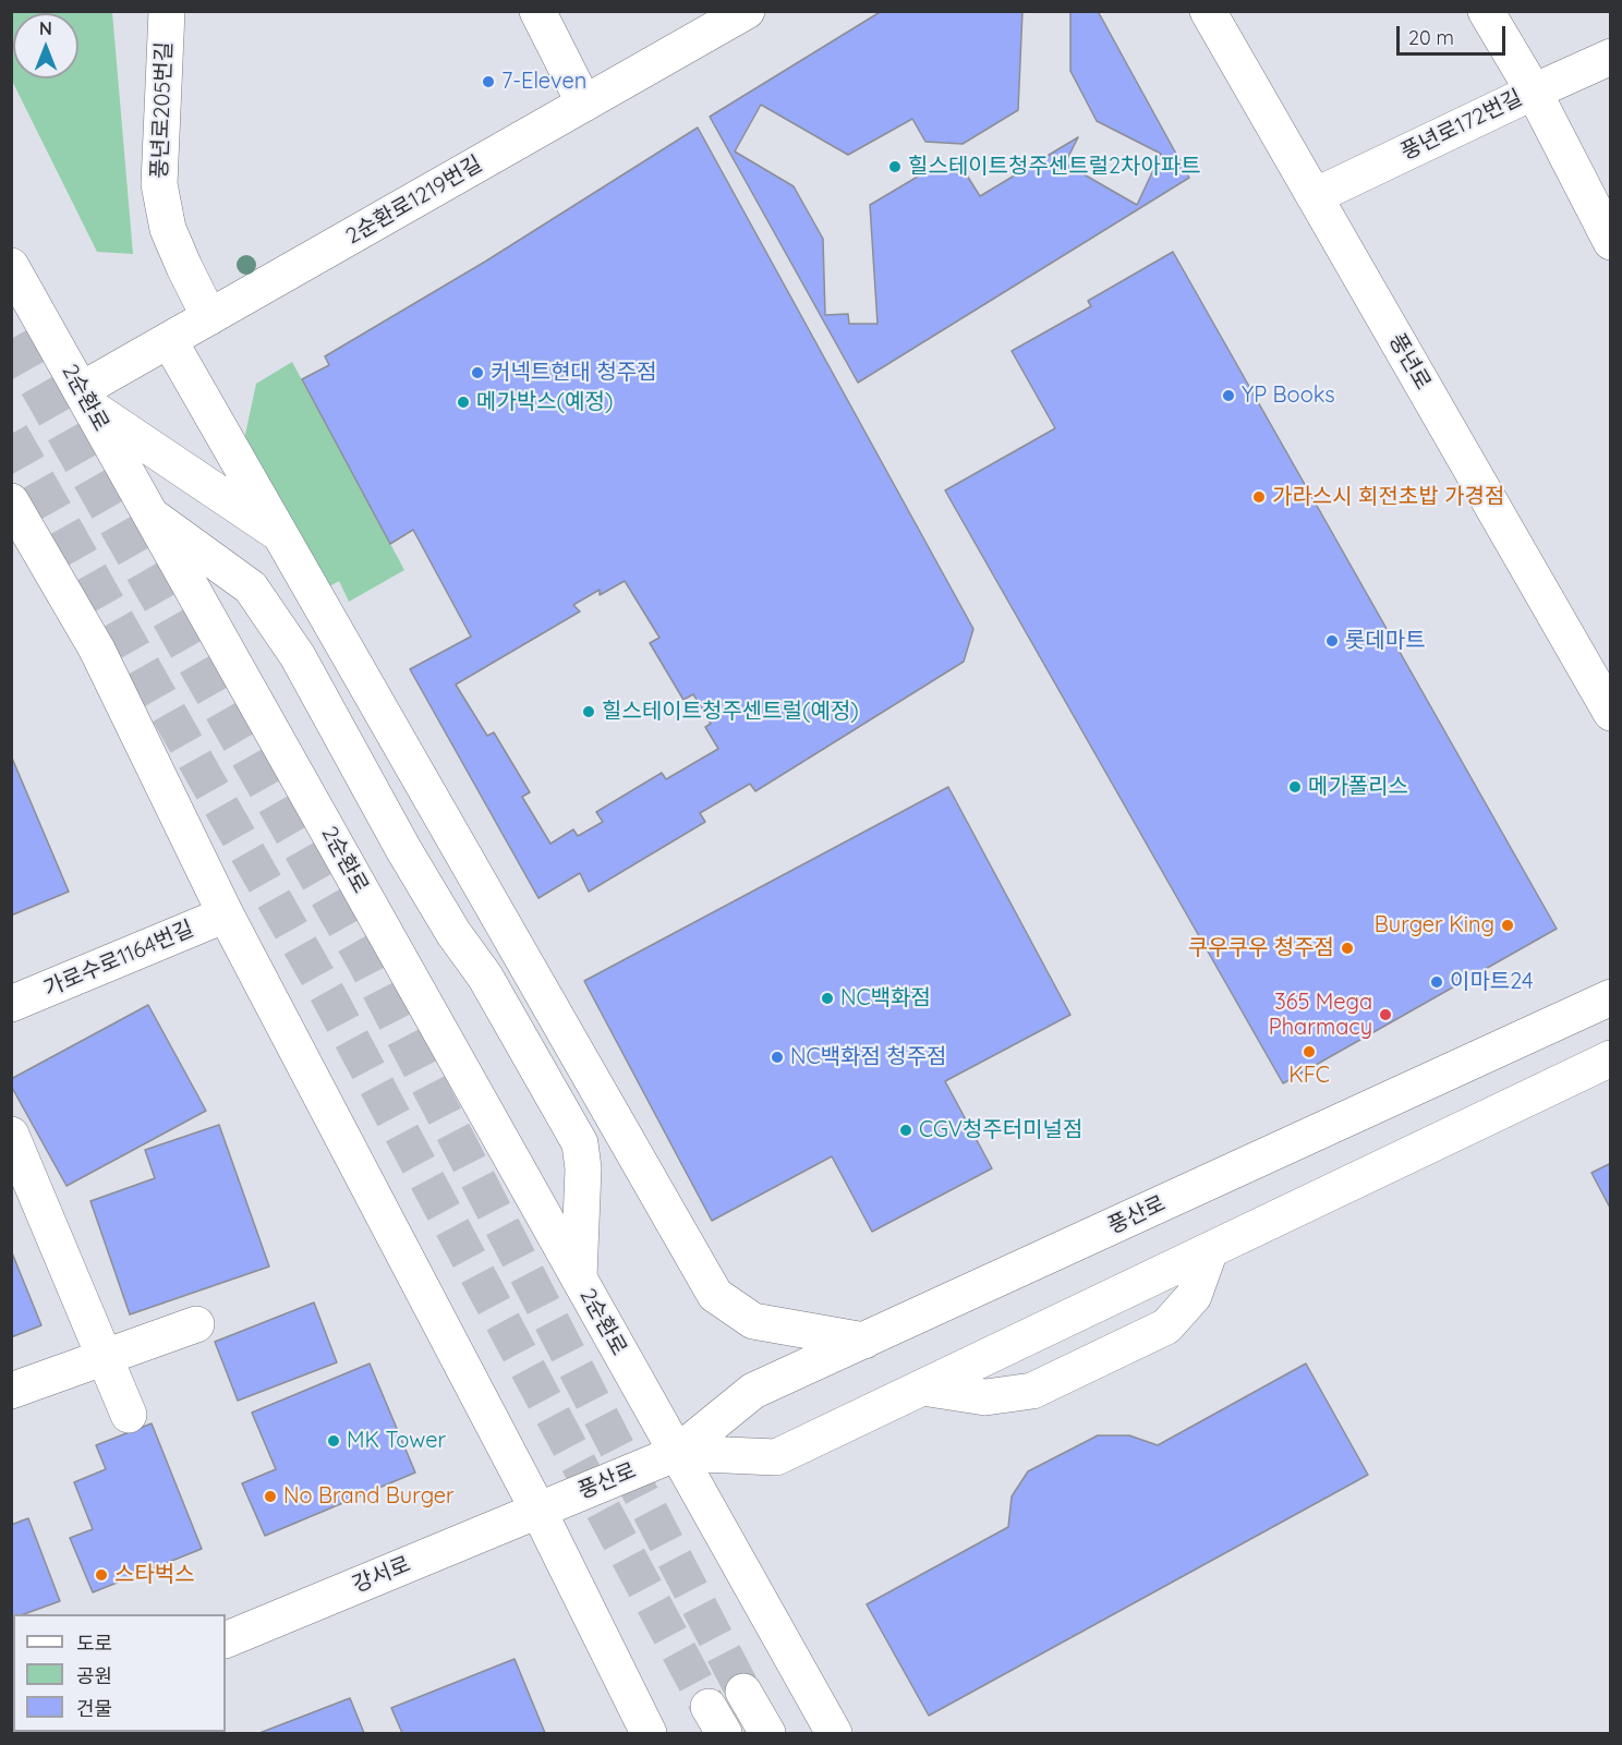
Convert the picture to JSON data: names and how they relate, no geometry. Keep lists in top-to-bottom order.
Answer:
{
  "streets": {
    "street": [
      "풍년로205번길",
      "풍년로172번길",
      "2순환로1219번길",
      "풍년로",
      "2순환로",
      "가로수로1164번길",
      "풍산로",
      "강서로"
    ]
  },
  "crossings": [
    ["풍년로205번길", "2순환로1219번길"],
    ["풍년로172번길", "풍년로"],
    ["2순환로1219번길", "2순환로"],
    ["2순환로", "풍산로"],
    ["풍산로", "강서로"]
  ],
  "places": [
    "7-Eleven",
    "힐스테이트청주센트럴2차아파트",
    "커넥트현대 청주점",
    "YP Books",
    "메가박스(예정)",
    "가라스시 회전초밥 가경점",
    "롯데마트",
    "힐스테이트청주센트럴(예정)",
    "메가폴리스",
    "Burger King",
    "쿠우쿠우 청주점",
    "이마트24",
    "NC백화점",
    "365 Mega Pharmacy",
    "KFC",
    "NC백화점 청주점",
    "CGV청주터미널점",
    "MK Tower",
    "No Brand Burger",
    "스타벅스"
  ],
  "legend": ["도로", "공원", "건물"],
  "scale_bar": "20 m",
  "north": "top"
}
